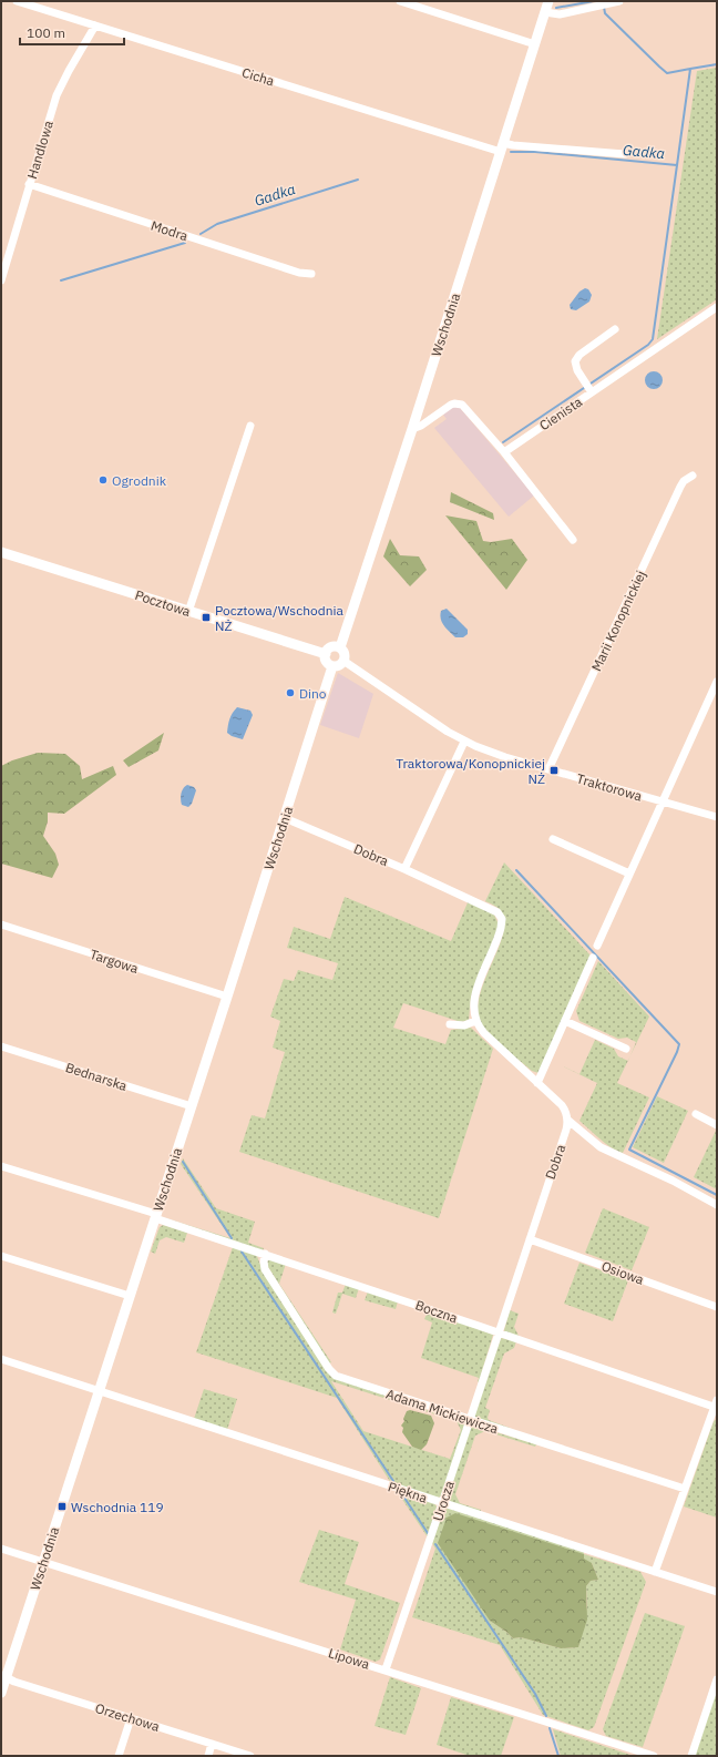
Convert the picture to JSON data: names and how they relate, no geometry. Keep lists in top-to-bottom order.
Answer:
{
  "streets": {
    "street": [
      "Cicha",
      "Handlowa",
      "Modra",
      "Wschodnia",
      "Cienista",
      "Pocztowa",
      "Marii Konopnickiej",
      "Traktorowa",
      "Dobra",
      "Targowa",
      "Bednarska",
      "Osiowa",
      "Boczna",
      "Adama Mickiewicza",
      "Piękna",
      "Urocza",
      "Lipowa",
      "Orzechowa"
    ]
  },
  "crossings": [
    ["Cicha", "Handlowa"],
    ["Cicha", "Wschodnia"],
    ["Handlowa", "Modra"],
    ["Wschodnia", "Pocztowa"],
    ["Wschodnia", "Traktorowa"],
    ["Wschodnia", "Dobra"],
    ["Wschodnia", "Targowa"],
    ["Wschodnia", "Bednarska"],
    ["Wschodnia", "Boczna"],
    ["Wschodnia", "Piękna"],
    ["Wschodnia", "Lipowa"],
    ["Wschodnia", "Orzechowa"],
    ["Pocztowa", "Traktorowa"],
    ["Marii Konopnickiej", "Traktorowa"],
    ["Dobra", "Osiowa"],
    ["Dobra", "Boczna"],
    ["Dobra", "Urocza"],
    ["Boczna", "Adama Mickiewicza"],
    ["Boczna", "Urocza"],
    ["Adama Mickiewicza", "Urocza"],
    ["Piękna", "Urocza"],
    ["Urocza", "Lipowa"]
  ],
  "water": ["Gadka"],
  "places": {
    "other": ["Ogrodnik", "Dino"],
    "transit": ["Pocztowa/Wschodnia NŻ", "Traktorowa/Konopnickiej NŻ", "Wschodnia 119"]
  },
  "scale_bar": "100 m"
}
